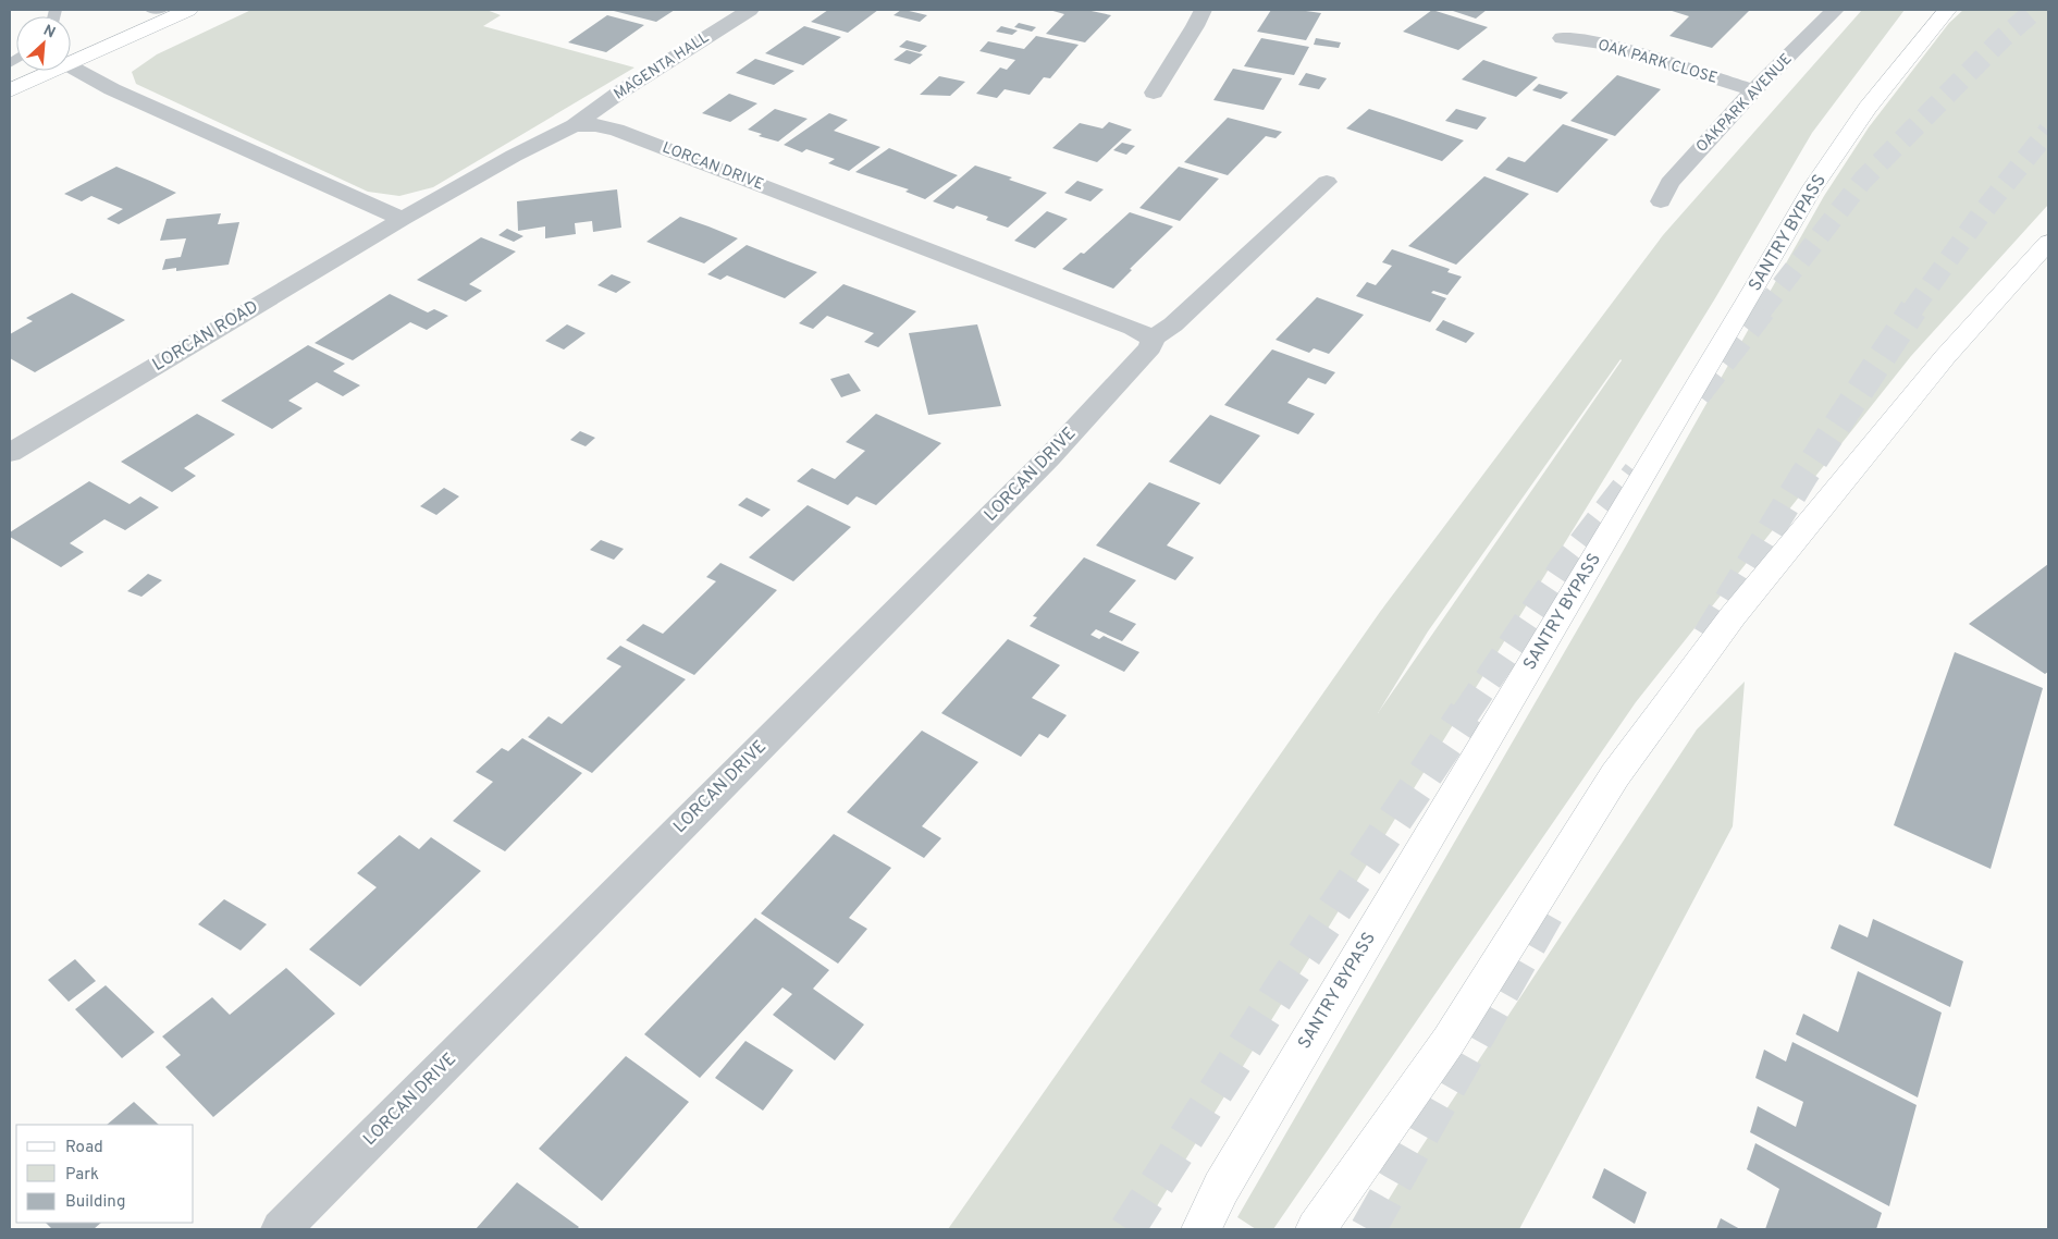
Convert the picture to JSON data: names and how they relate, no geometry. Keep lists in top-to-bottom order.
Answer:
{
  "streets": {
    "main road": ["SANTRY BYPASS"],
    "street": [
      "OAK PARK CLOSE",
      "MAGENTA HALL",
      "OAKPARK AVENUE",
      "LORCAN DRIVE",
      "LORCAN ROAD"
    ]
  },
  "crossings": [
    ["OAK PARK CLOSE", "OAKPARK AVENUE"],
    ["MAGENTA HALL", "LORCAN DRIVE"],
    ["MAGENTA HALL", "LORCAN ROAD"],
    ["LORCAN DRIVE", "LORCAN ROAD"]
  ],
  "legend": ["Road", "Park", "Building"],
  "north": "top right"
}
